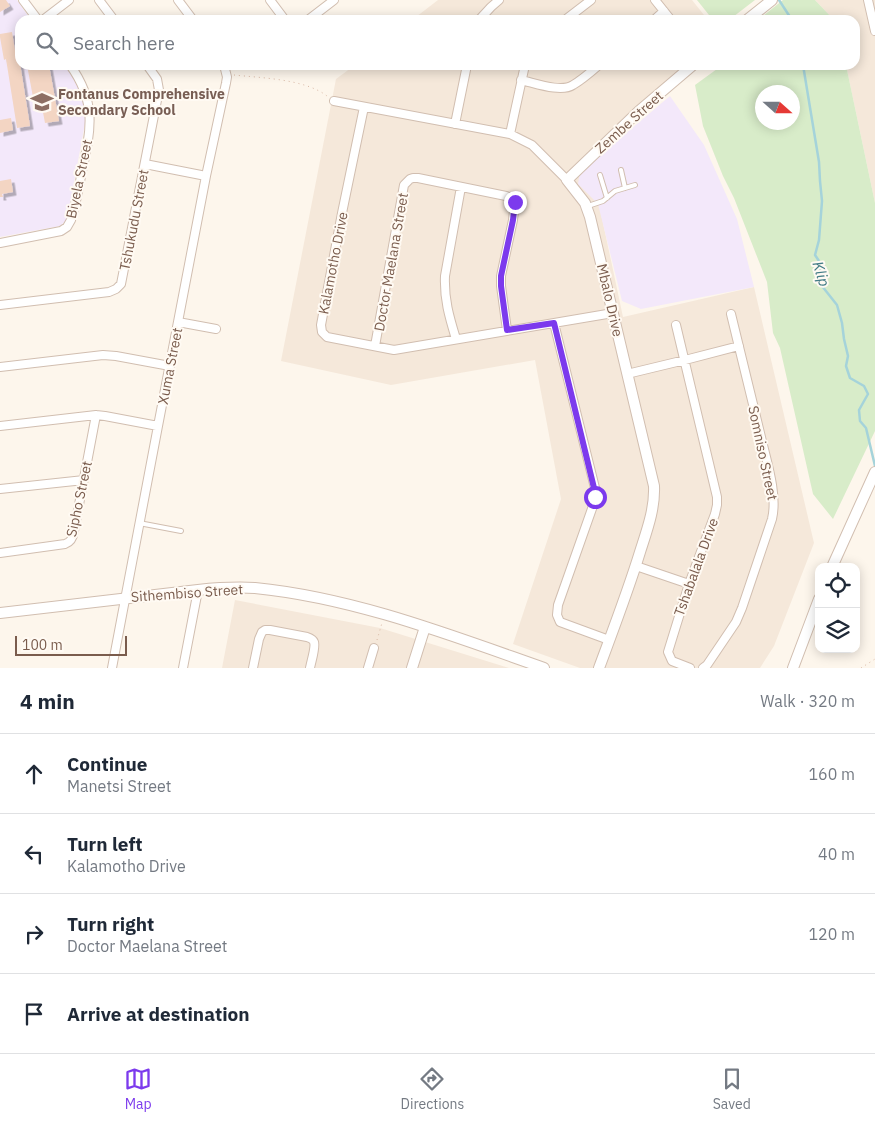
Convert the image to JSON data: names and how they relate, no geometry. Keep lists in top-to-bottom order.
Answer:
{
  "streets": {
    "street": [
      "Zembe Street",
      "Biyela Street",
      "Tshukudu Street",
      "Doctor Maelana Street",
      "Kalamotho Drive",
      "Mbalo Drive",
      "Xuma Street",
      "Somniso Street",
      "Sipho Street",
      "Tshabalala Drive",
      "Sithembiso Street"
    ]
  },
  "crossings": [
    ["Zembe Street", "Mbalo Drive"],
    ["Doctor Maelana Street", "Kalamotho Drive"],
    ["Kalamotho Drive", "Mbalo Drive"],
    ["Xuma Street", "Sithembiso Street"]
  ],
  "water": ["Klip"],
  "places": {
    "school or university": ["Fontanus Comprehensive Secondary School"]
  },
  "scale_bar": "100 m",
  "north": "right",
  "page": {
    "search": "Search here",
    "scale": "100 m",
    "heading": ["4 min", "Walk · 320 m"],
    "list": [
      ["Continue", "Manetsi Street", "160 m"],
      ["Turn left", "Kalamotho Drive", "40 m"],
      ["Turn right", "Doctor Maelana Street", "120 m"],
      "Arrive at destination"
    ],
    "nav": ["Map", "Directions", "Saved"]
  }
}
